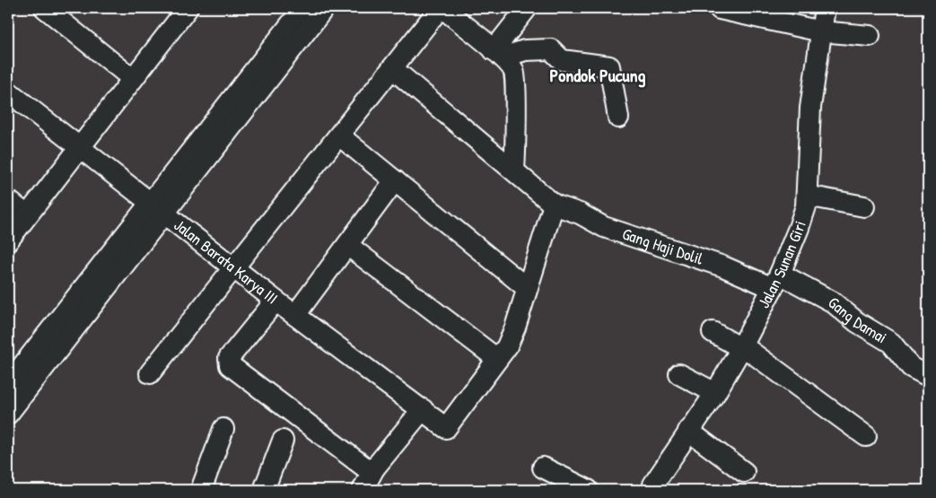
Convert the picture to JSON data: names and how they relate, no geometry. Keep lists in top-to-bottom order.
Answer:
{
  "streets": {
    "street": [
      "Gang Haji Dolil",
      "Jalan Barata Karya III",
      "Jalan Sunan Giri",
      "Gang Damai"
    ]
  },
  "crossings": [
    ["Gang Haji Dolil", "Jalan Sunan Giri"],
    ["Gang Haji Dolil", "Gang Damai"],
    ["Jalan Sunan Giri", "Gang Damai"]
  ],
  "districts": ["Pondok Pucung"]
}
